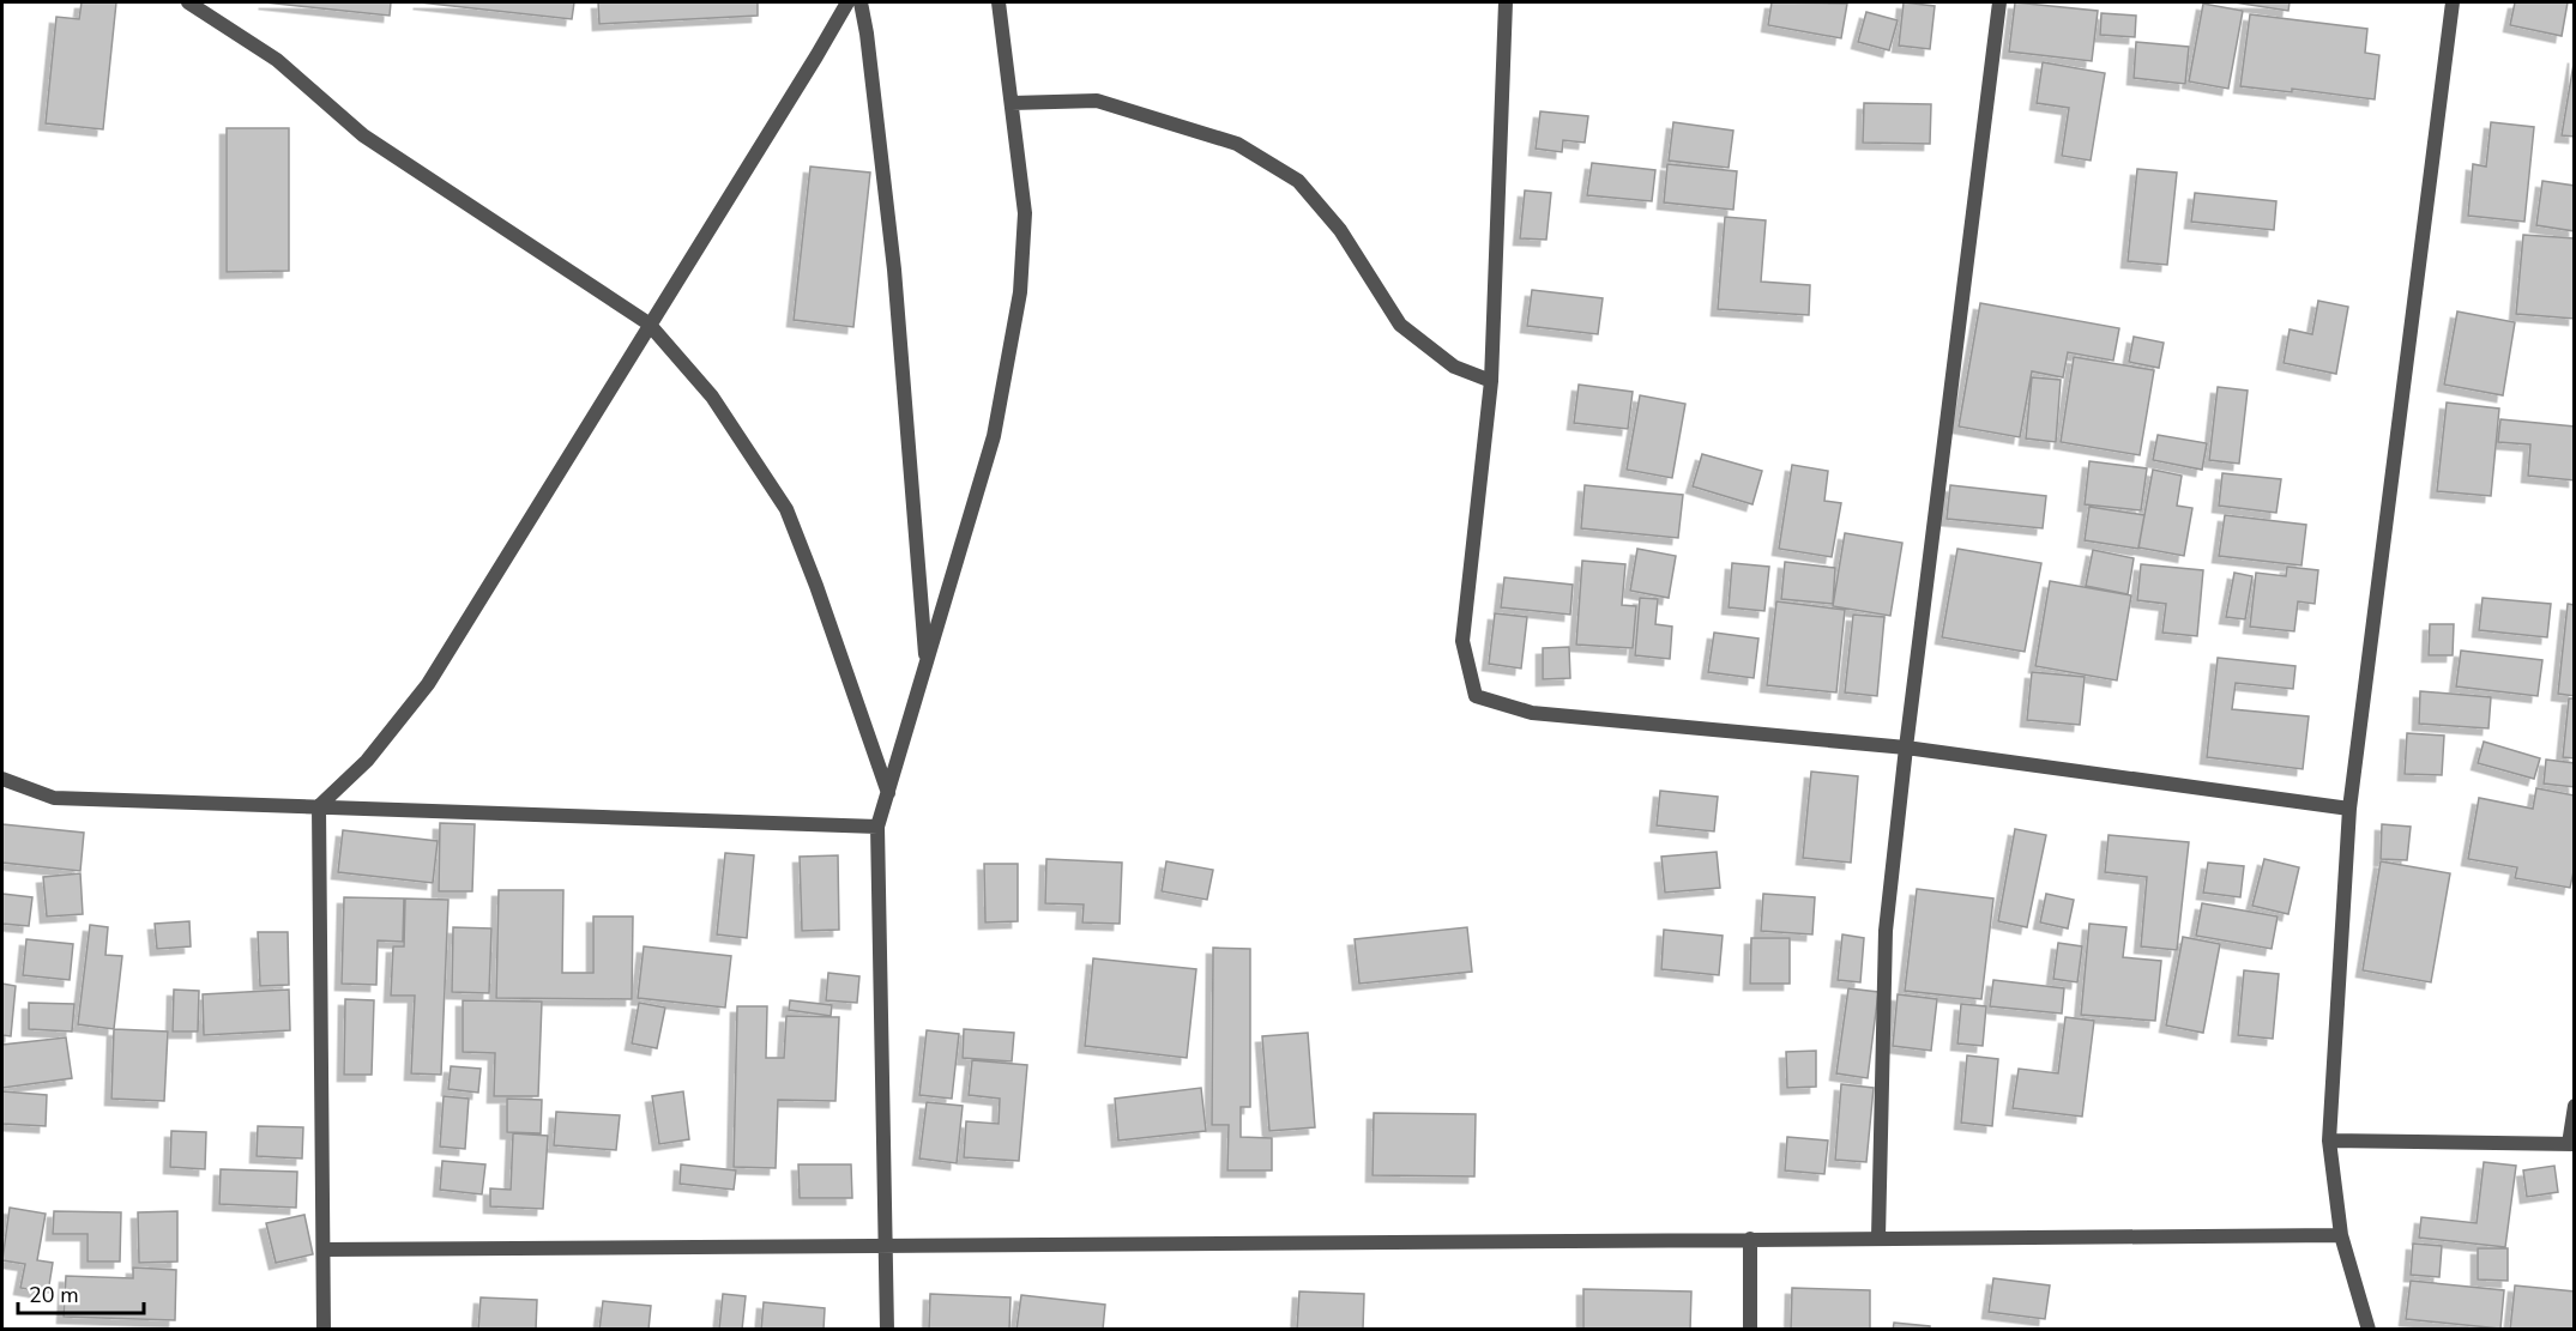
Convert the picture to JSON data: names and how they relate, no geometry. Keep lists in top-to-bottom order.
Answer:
{
  "scale_bar": "20 m"
}
